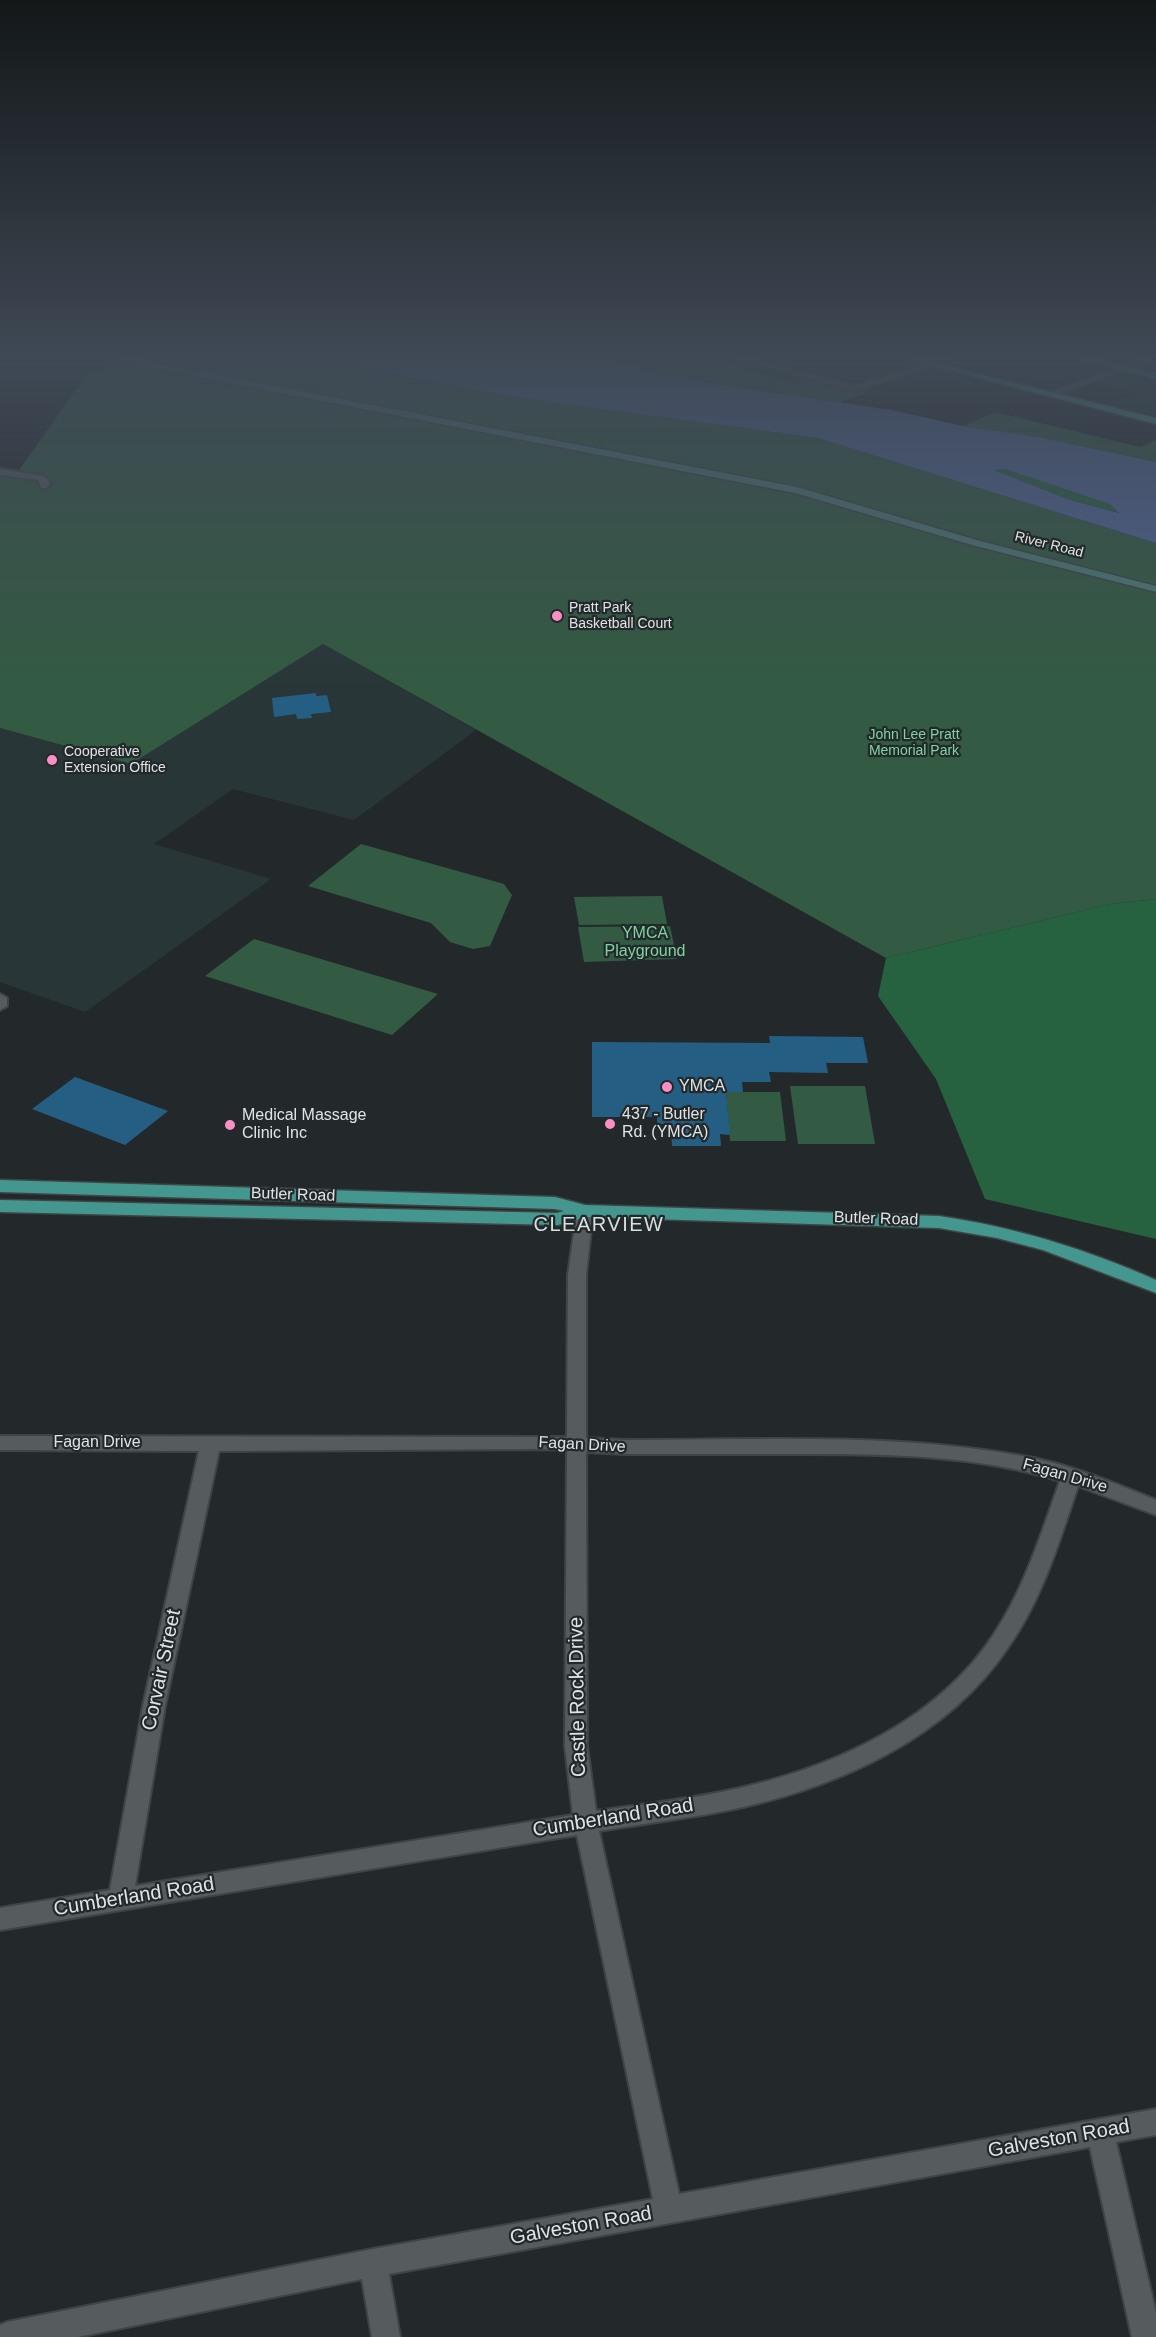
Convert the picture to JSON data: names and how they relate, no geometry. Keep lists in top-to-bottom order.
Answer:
{
  "streets": {
    "main road": ["Butler Road"],
    "street": [
      "River Road",
      "Fagan Drive",
      "Corvair Street",
      "Castle Rock Drive",
      "Cumberland Road",
      "Galveston Road"
    ]
  },
  "crossings": [
    ["Butler Road", "Castle Rock Drive"],
    ["Fagan Drive", "Corvair Street"],
    ["Fagan Drive", "Castle Rock Drive"],
    ["Fagan Drive", "Cumberland Road"],
    ["Corvair Street", "Cumberland Road"],
    ["Castle Rock Drive", "Cumberland Road"],
    ["Castle Rock Drive", "Galveston Road"]
  ],
  "districts": ["CLEARVIEW"],
  "parks": ["John Lee Pratt Memorial Park", "YMCA Playground"],
  "places": [
    "Pratt Park Basketball Court",
    "Cooperative Extension Office",
    "YMCA",
    "437 - Butler Rd. (YMCA)",
    "Medical Massage Clinic Inc"
  ]
}
